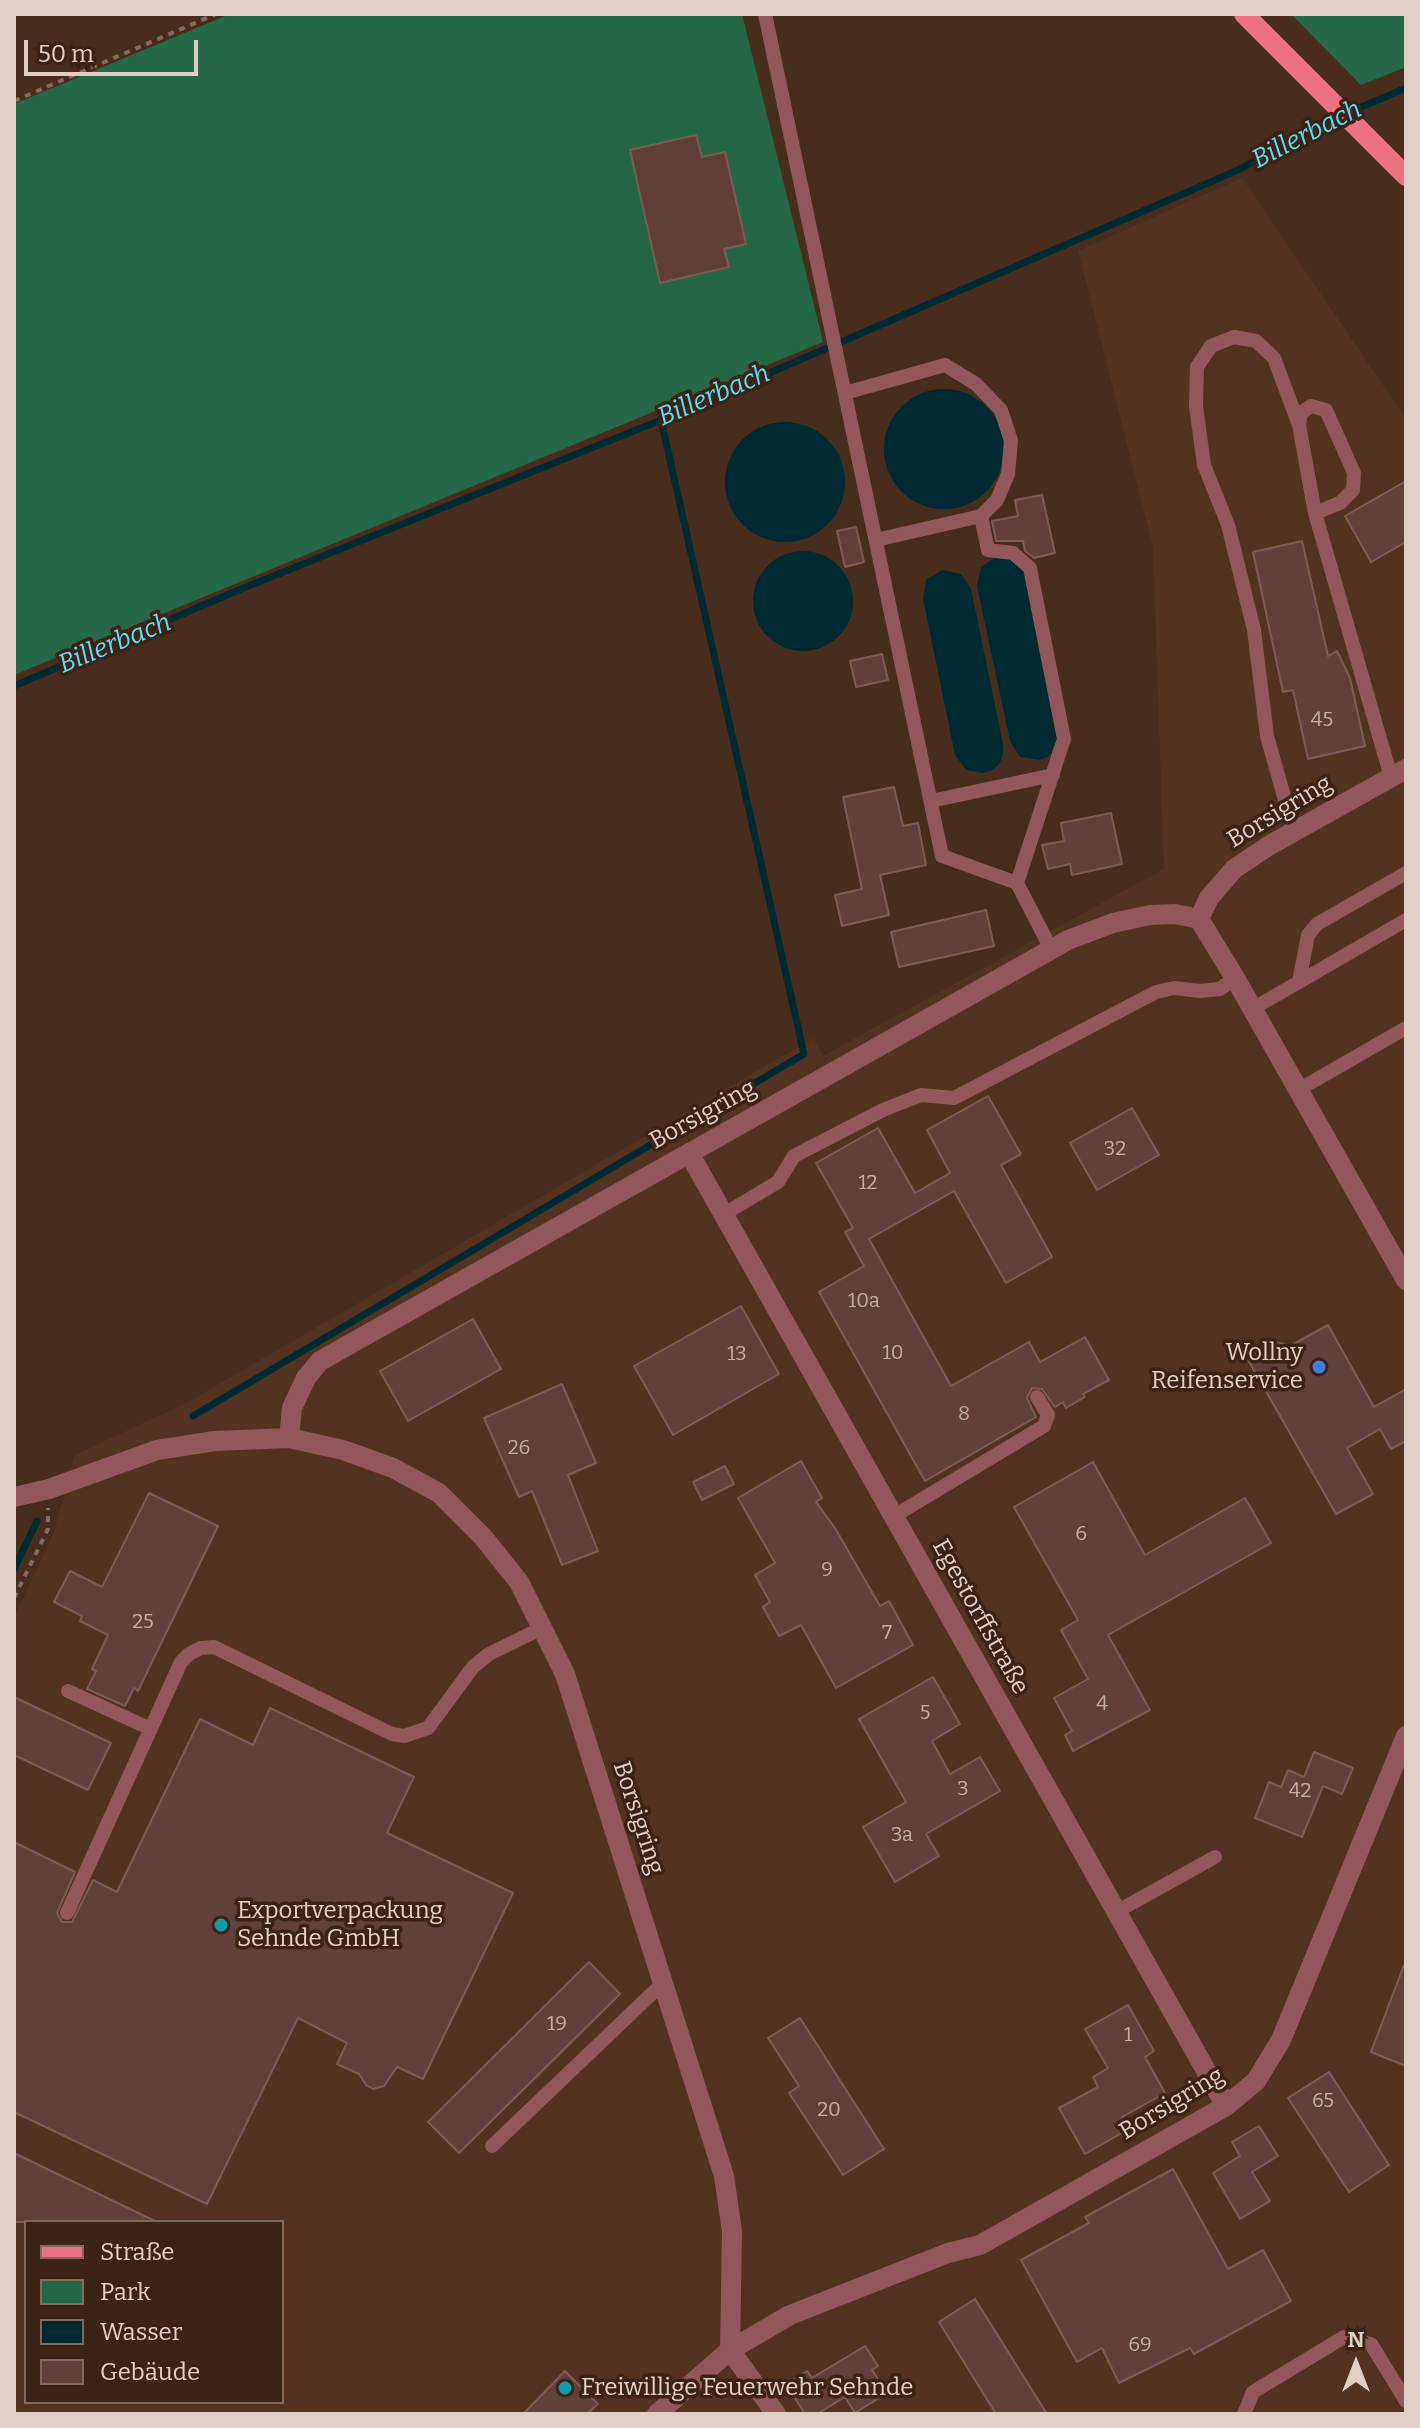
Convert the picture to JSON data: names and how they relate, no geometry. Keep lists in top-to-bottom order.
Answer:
{
  "streets": {
    "street": ["Borsigring", "Egestorffstraße"]
  },
  "crossings": [
    ["Borsigring", "Egestorffstraße"]
  ],
  "water": ["Billerbach"],
  "places": ["Wollny Reifenservice", "Exportverpackung Sehnde GmbH", "Freiwillige Feuerwehr Sehnde"],
  "house_numbers": [
    "45",
    "32",
    "12",
    "10a",
    "10",
    "13",
    "8",
    "26",
    "6",
    "9",
    "25",
    "7",
    "4",
    "5",
    "3",
    "42",
    "3a",
    "19",
    "1",
    "65",
    "20",
    "69"
  ],
  "legend": [
    "Straße",
    "Park",
    "Wasser",
    "Gebäude"
  ],
  "scale_bar": "50 m",
  "north": "top"
}
